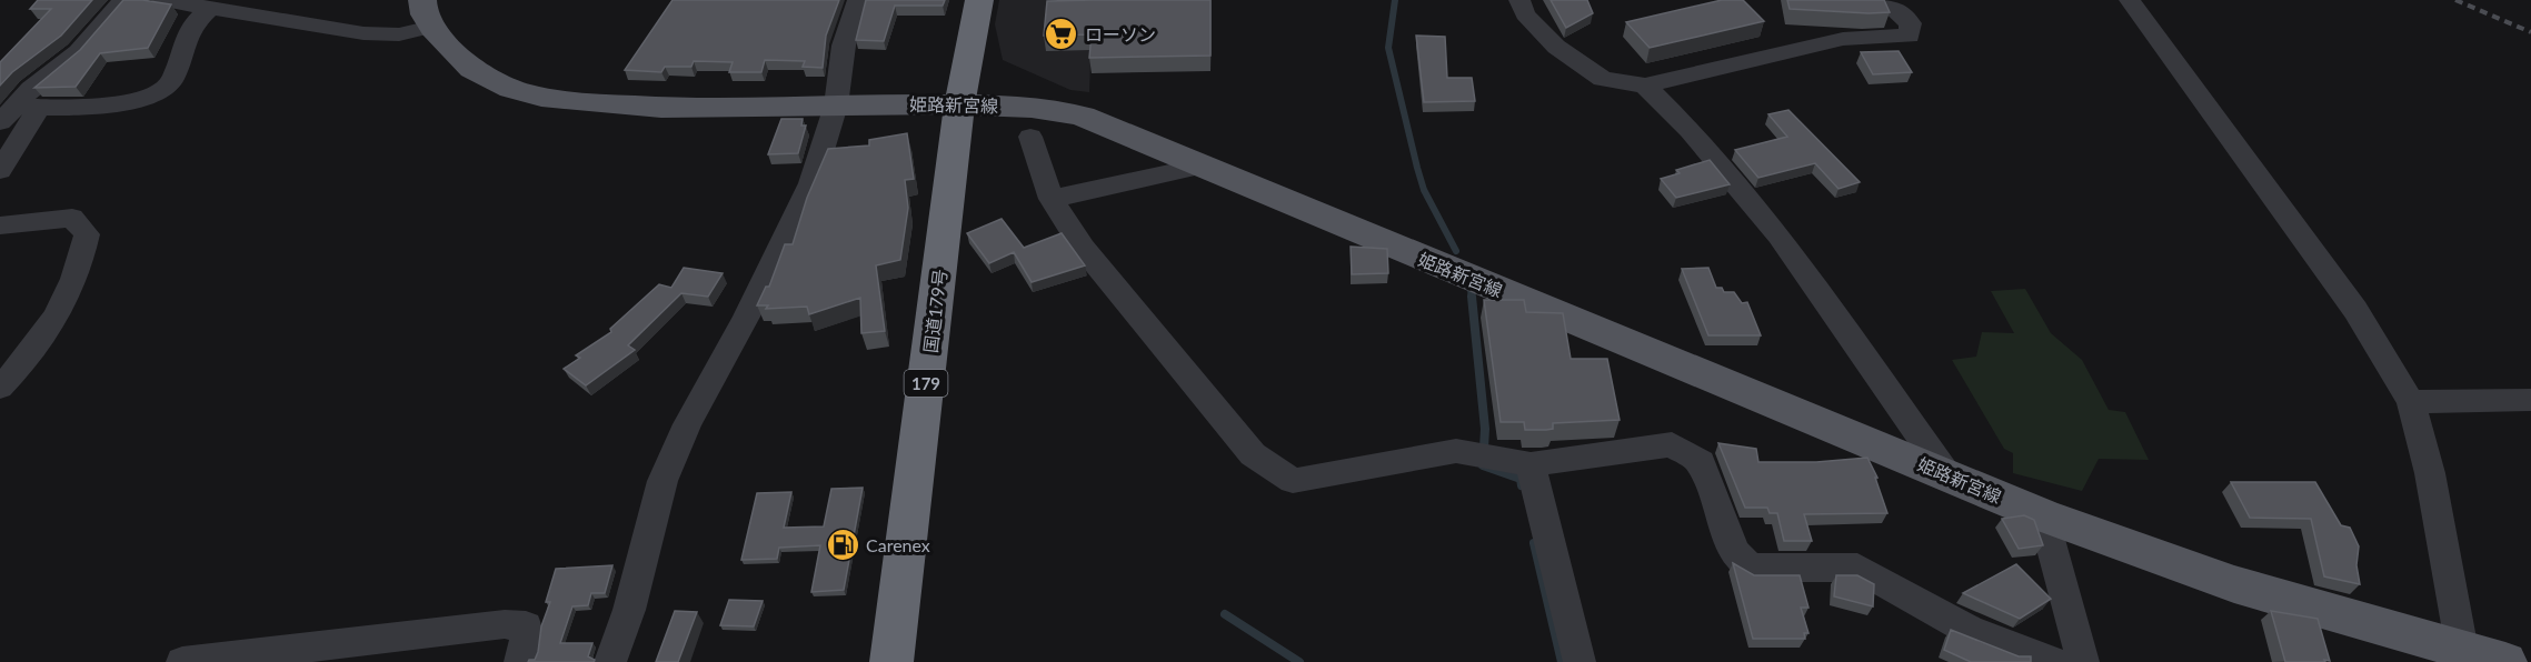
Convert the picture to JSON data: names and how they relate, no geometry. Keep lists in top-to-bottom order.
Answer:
{
  "streets": {
    "highway": ["国道179号", "179"],
    "main road": ["姫路新宮線"]
  },
  "crossings": [
    ["姫路新宮線", "国道179号"]
  ],
  "places": {
    "supermarket": ["ローソン"],
    "fuel station": ["Carenex"]
  }
}
